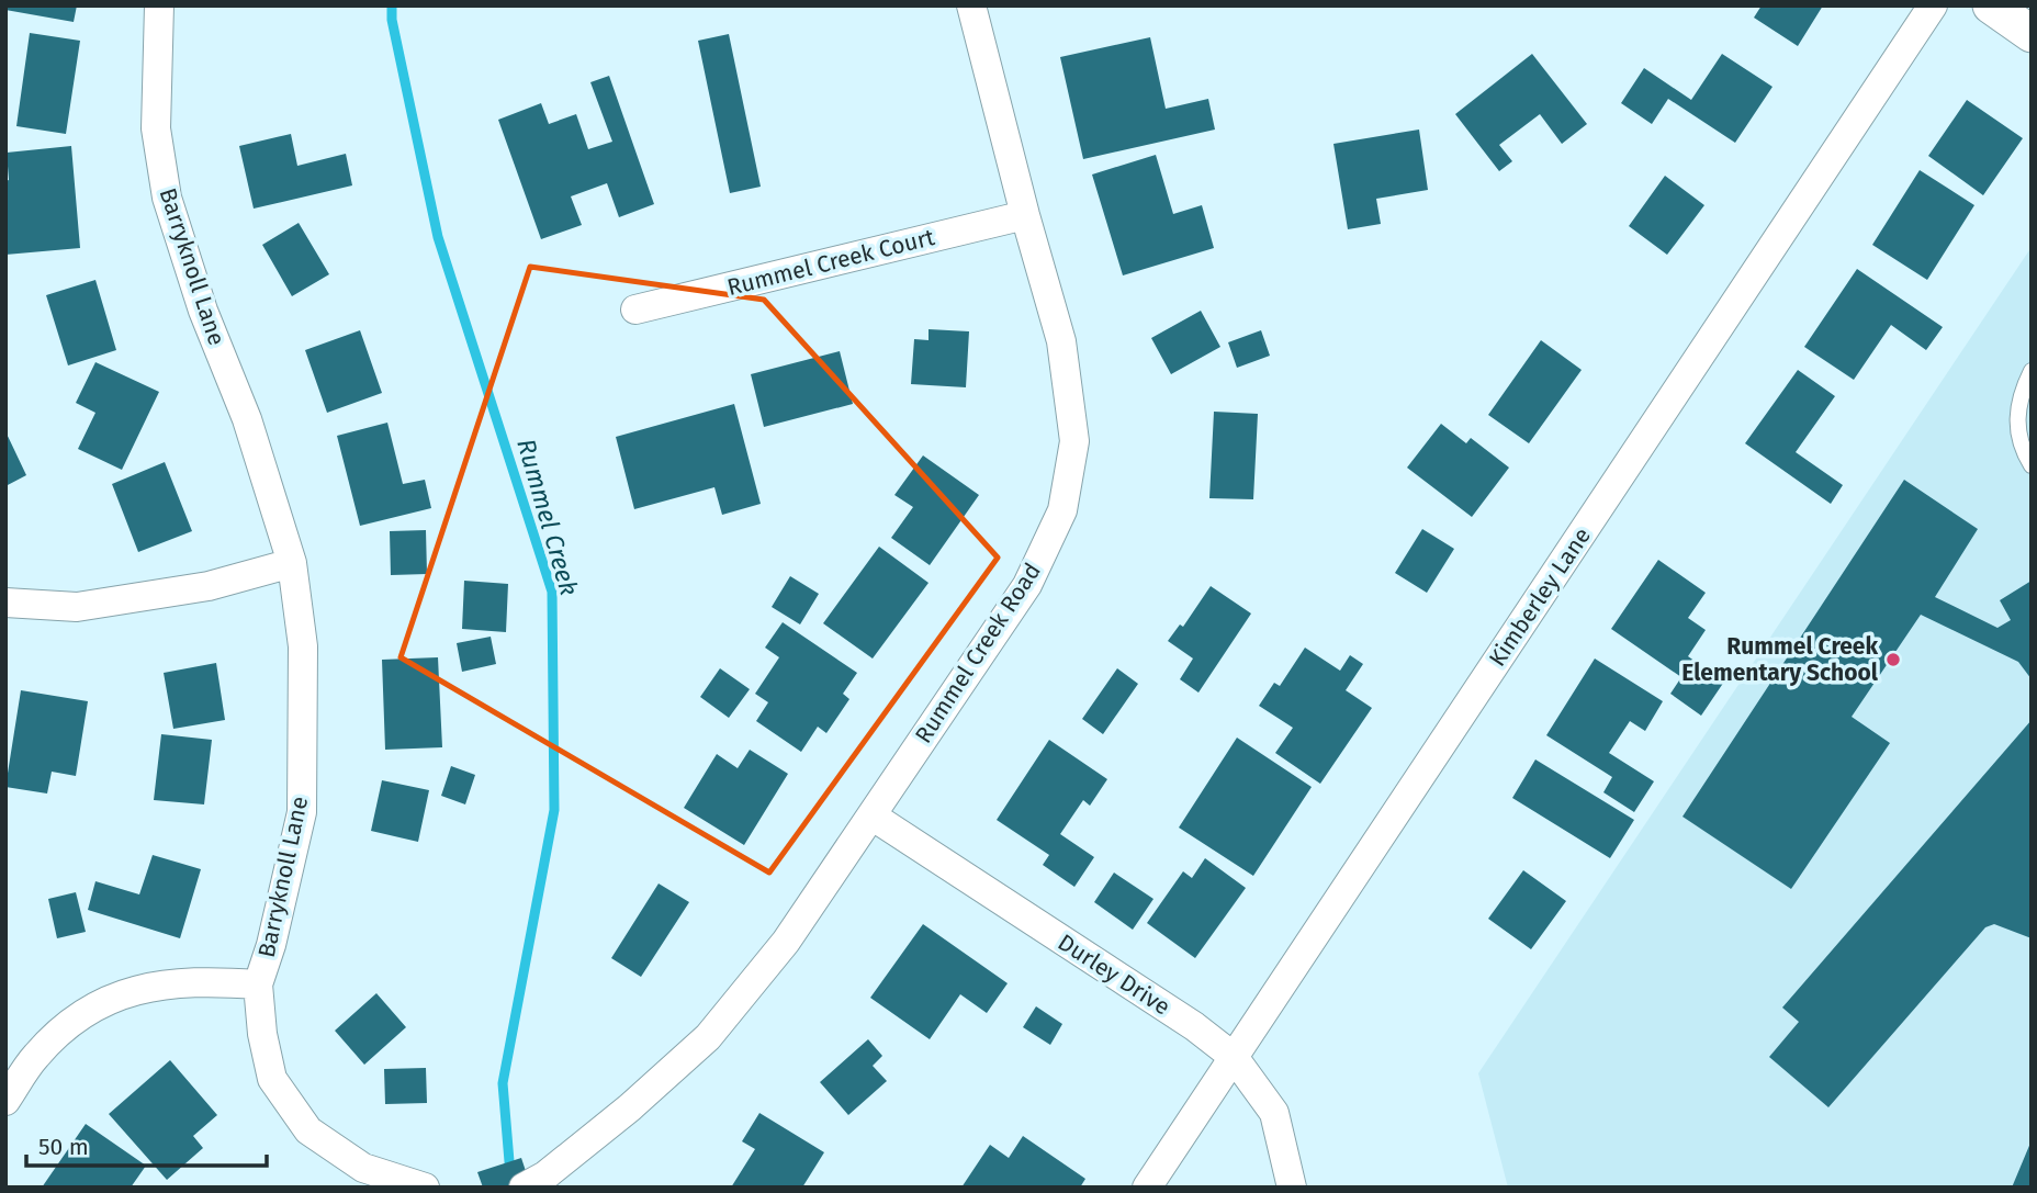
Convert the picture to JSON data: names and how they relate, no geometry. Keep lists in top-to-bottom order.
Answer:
{
  "streets": {
    "street": [
      "Rummel Creek Court",
      "Barryknoll Lane",
      "Kimberley Lane",
      "Rummel Creek Road",
      "Durley Drive"
    ]
  },
  "crossings": [
    ["Rummel Creek Court", "Rummel Creek Road"],
    ["Kimberley Lane", "Durley Drive"],
    ["Rummel Creek Road", "Durley Drive"]
  ],
  "water": ["Rummel Creek"],
  "places": ["Rummel Creek Elementary School"],
  "scale_bar": "50 m"
}
